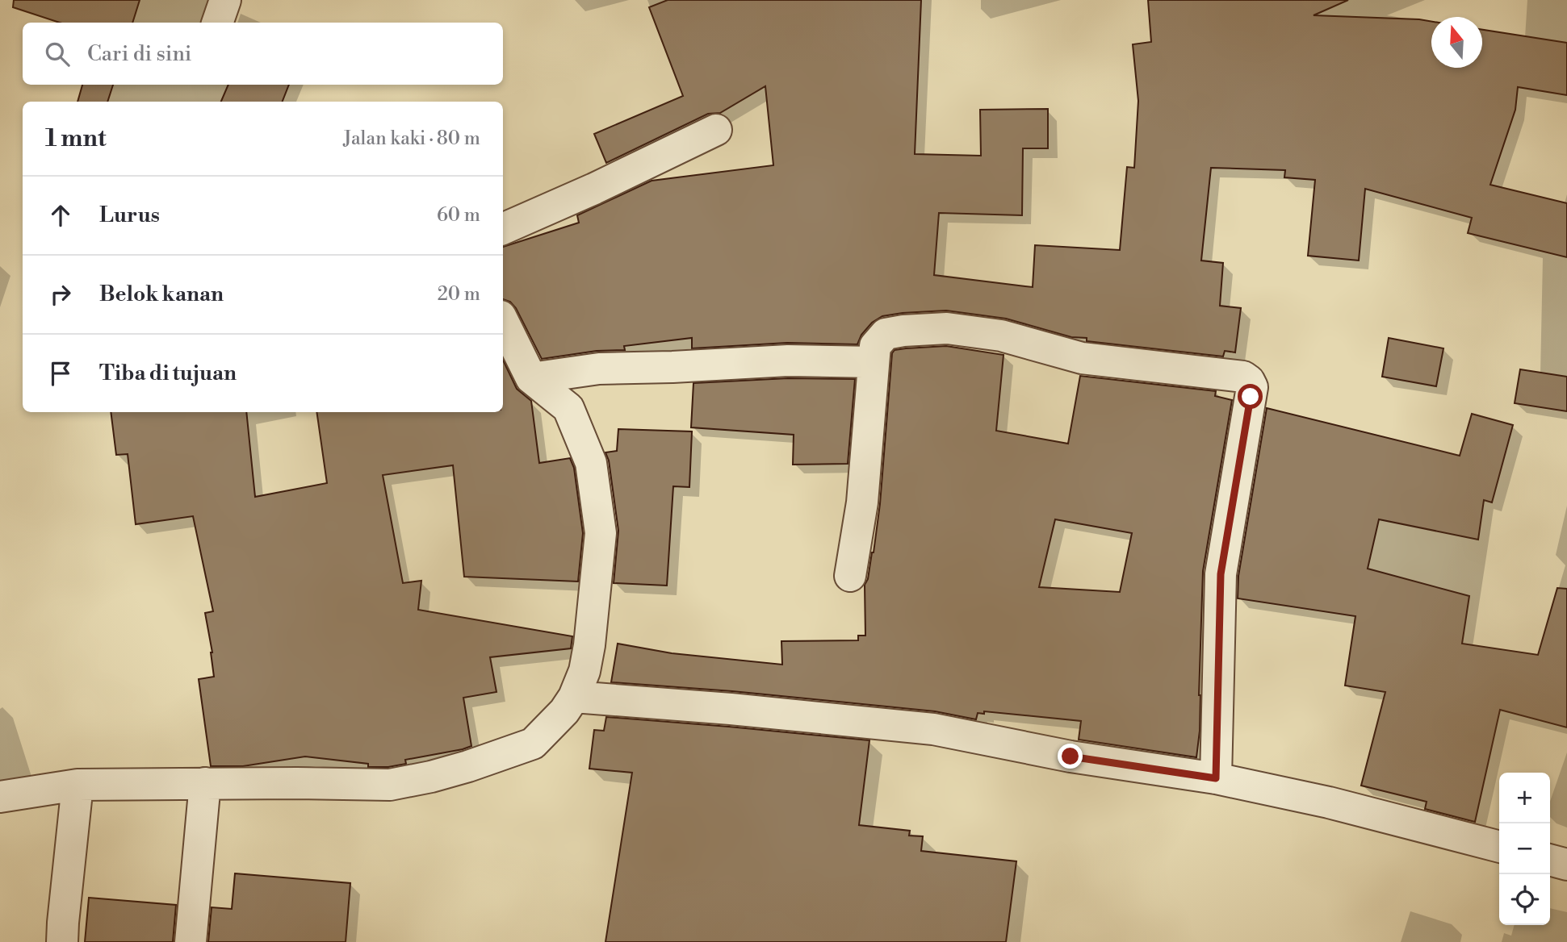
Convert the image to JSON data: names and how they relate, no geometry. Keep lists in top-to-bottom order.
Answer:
{
  "north": "top",
  "page": {
    "search": "Cari di sini",
    "heading": ["1 mnt", "Jalan kaki · 80 m"],
    "list": [
      ["Lurus", "60 m"],
      ["Belok kanan", "20 m"],
      "Tiba di tujuan"
    ],
    "map_buttons": ["+", "−"]
  }
}
